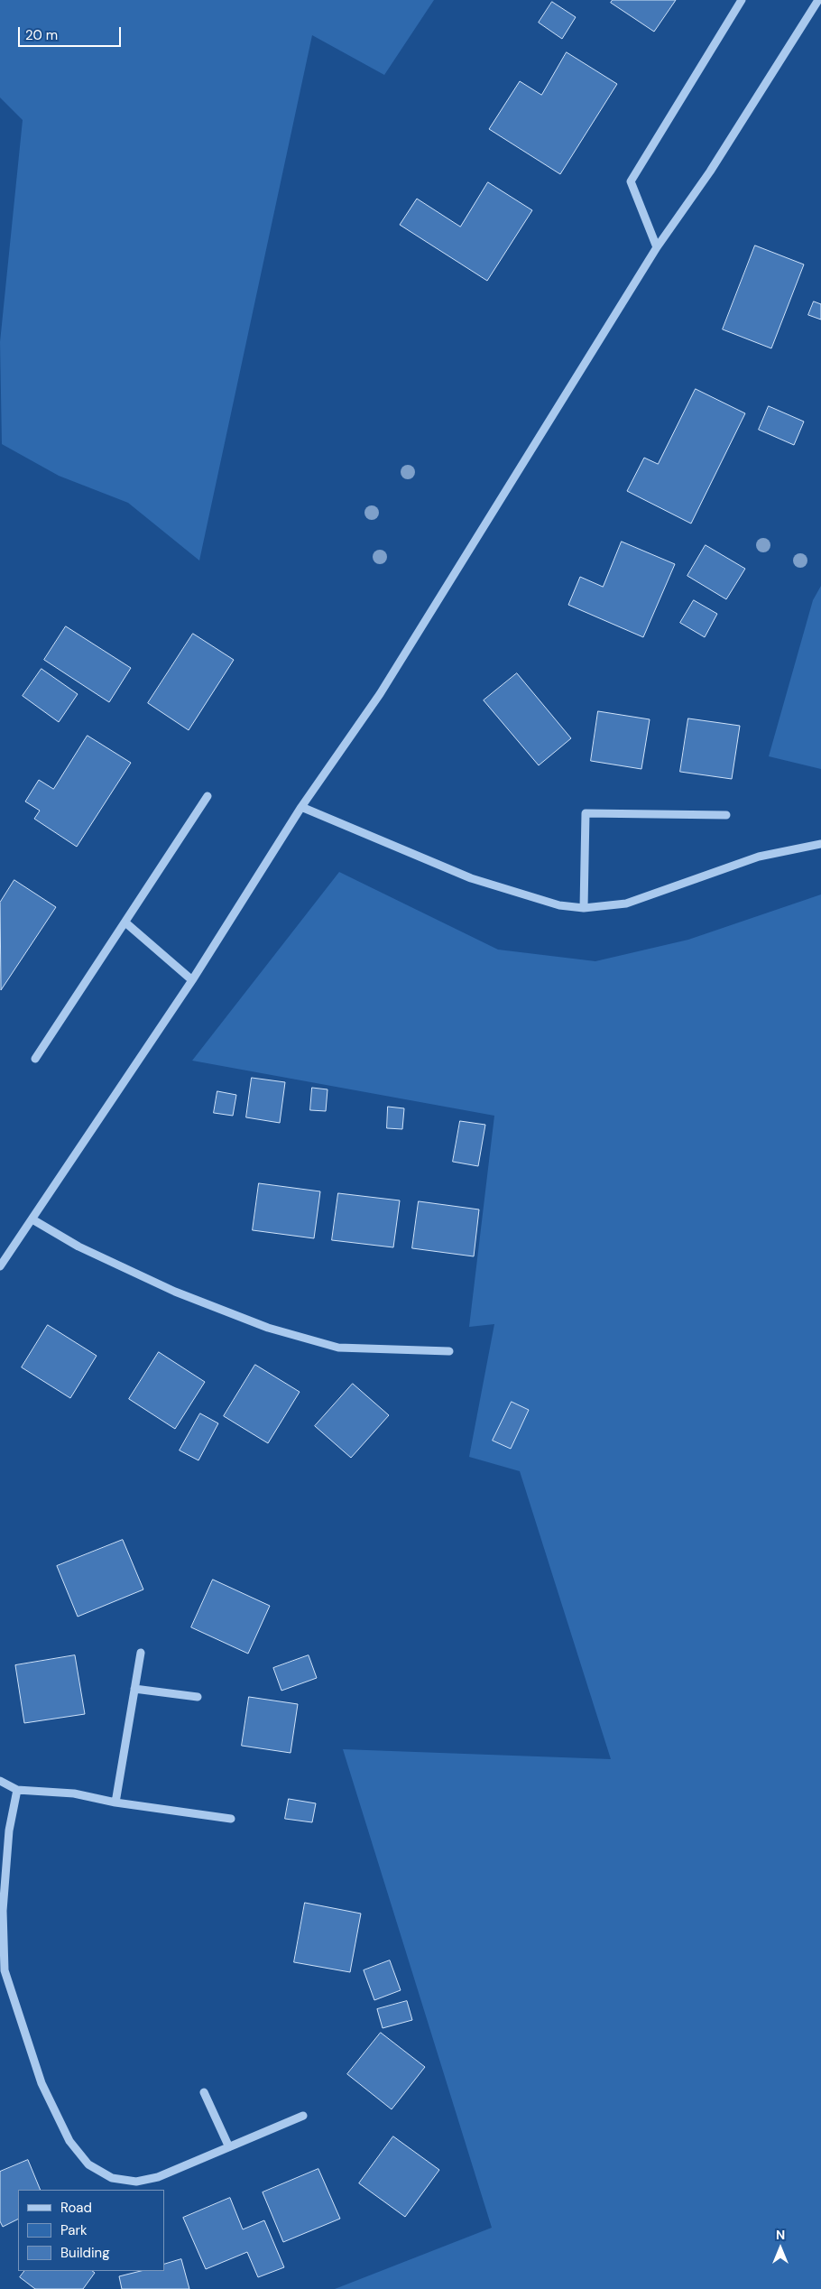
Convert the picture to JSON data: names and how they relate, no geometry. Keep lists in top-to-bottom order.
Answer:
{
  "legend": ["Road", "Park", "Building"],
  "scale_bar": "20 m",
  "north": "top"
}
